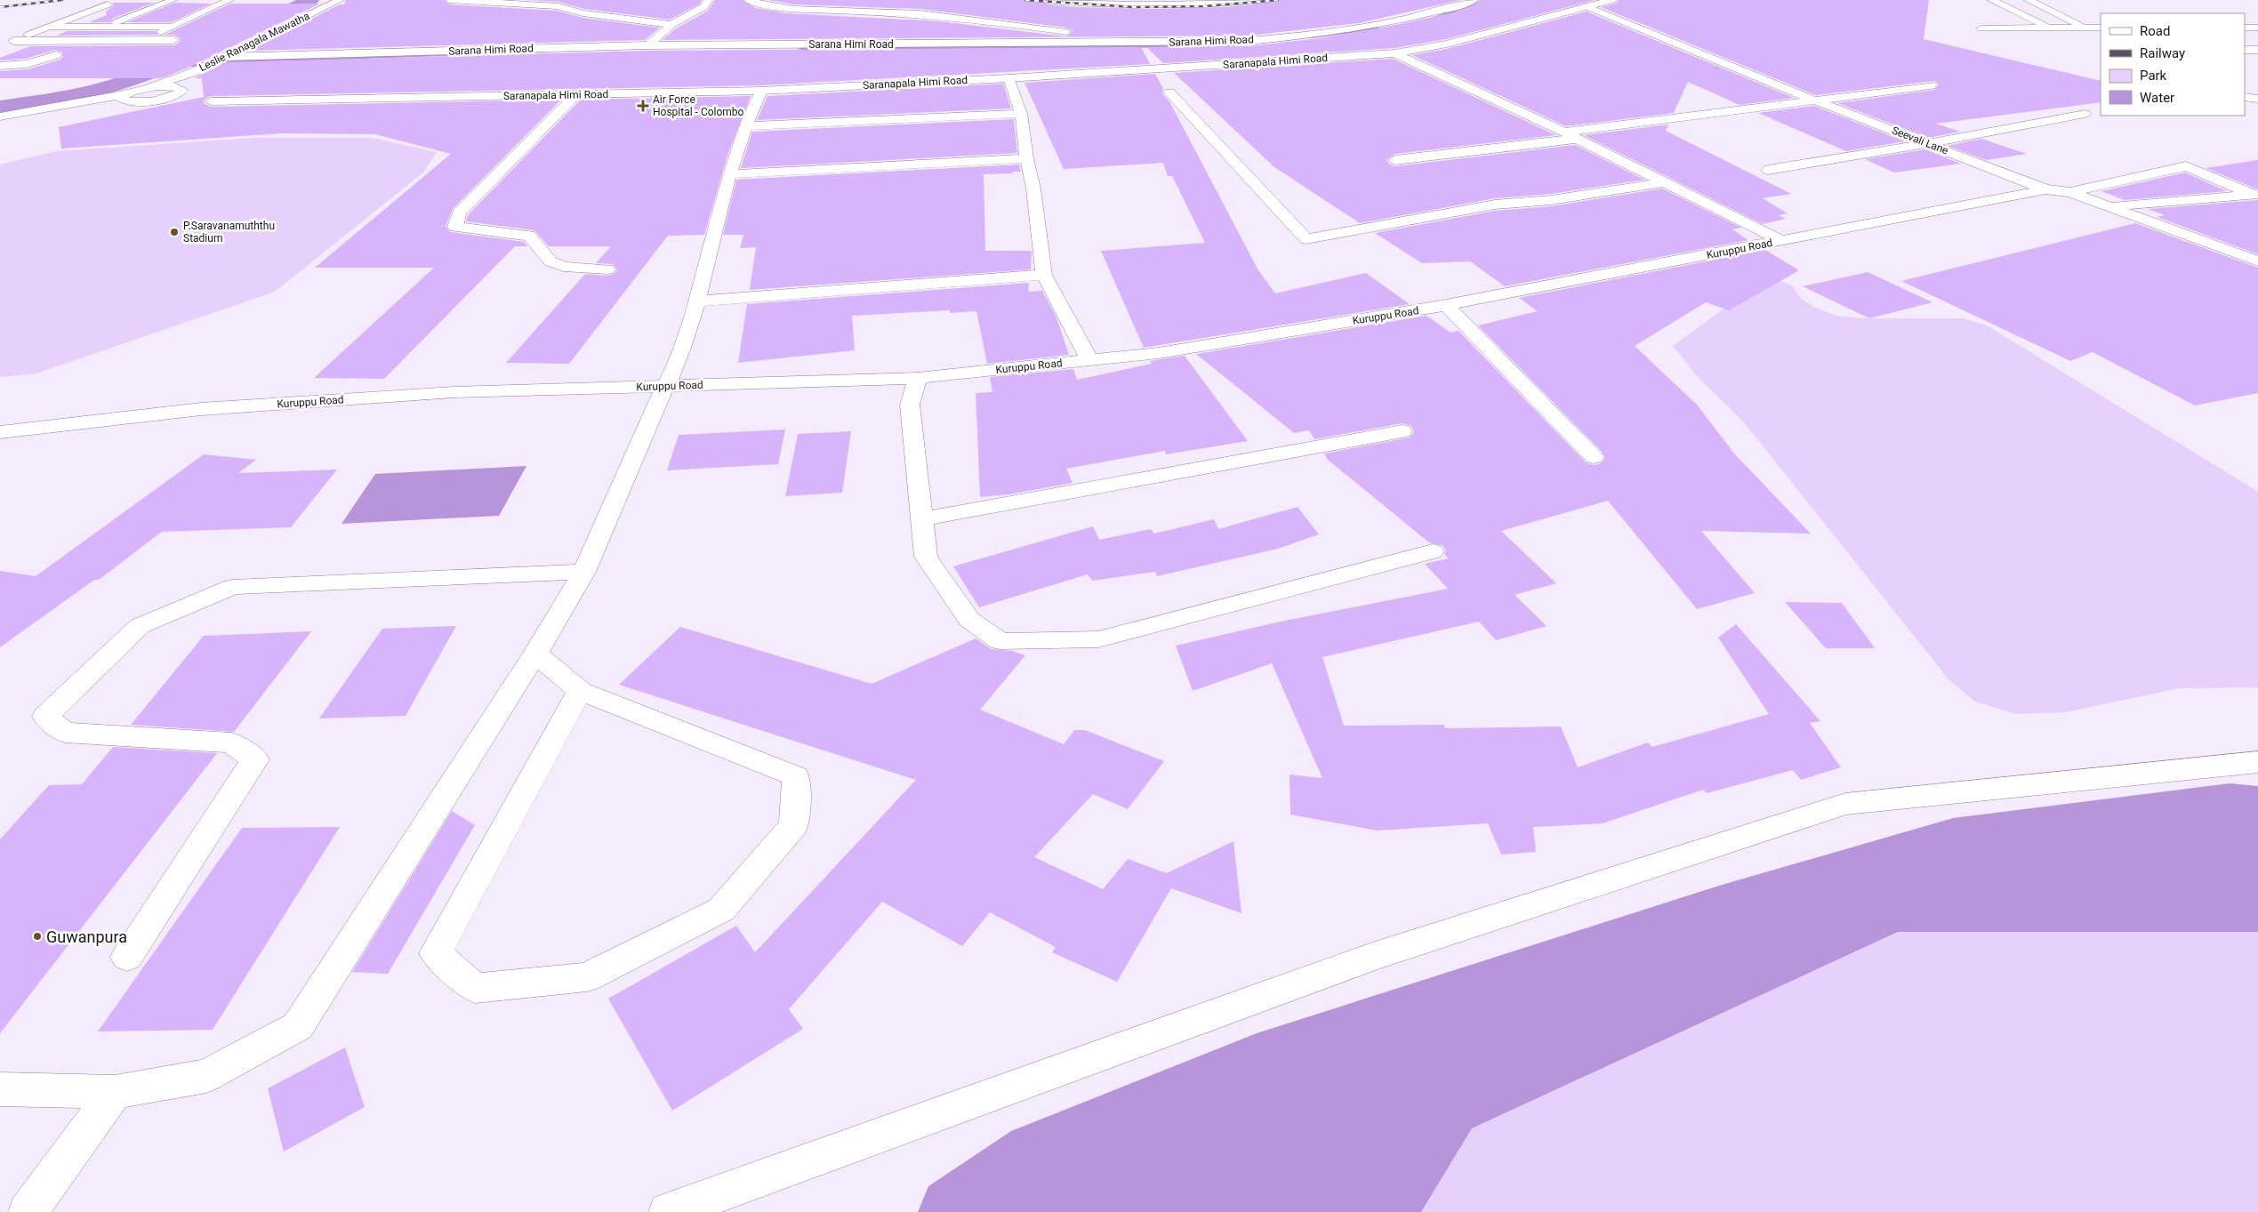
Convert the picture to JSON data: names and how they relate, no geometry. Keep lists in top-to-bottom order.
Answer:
{
  "streets": {
    "street": [
      "Sarana Himi Road",
      "Leslie Ranagala Mawatha",
      "Saranapala Himi Road",
      "Seevali Lane",
      "Kuruppu Road"
    ]
  },
  "crossings": [
    ["Sarana Himi Road", "Leslie Ranagala Mawatha"],
    ["Leslie Ranagala Mawatha", "Saranapala Himi Road"],
    ["Saranapala Himi Road", "Seevali Lane"],
    ["Seevali Lane", "Kuruppu Road"]
  ],
  "places": {
    "health": ["Air Force Hospital - Colombo"],
    "other": ["P.Saravanamuththu Stadium", "Guwanpura"]
  },
  "legend": [
    "Road",
    "Railway",
    "Park",
    "Water"
  ]
}
